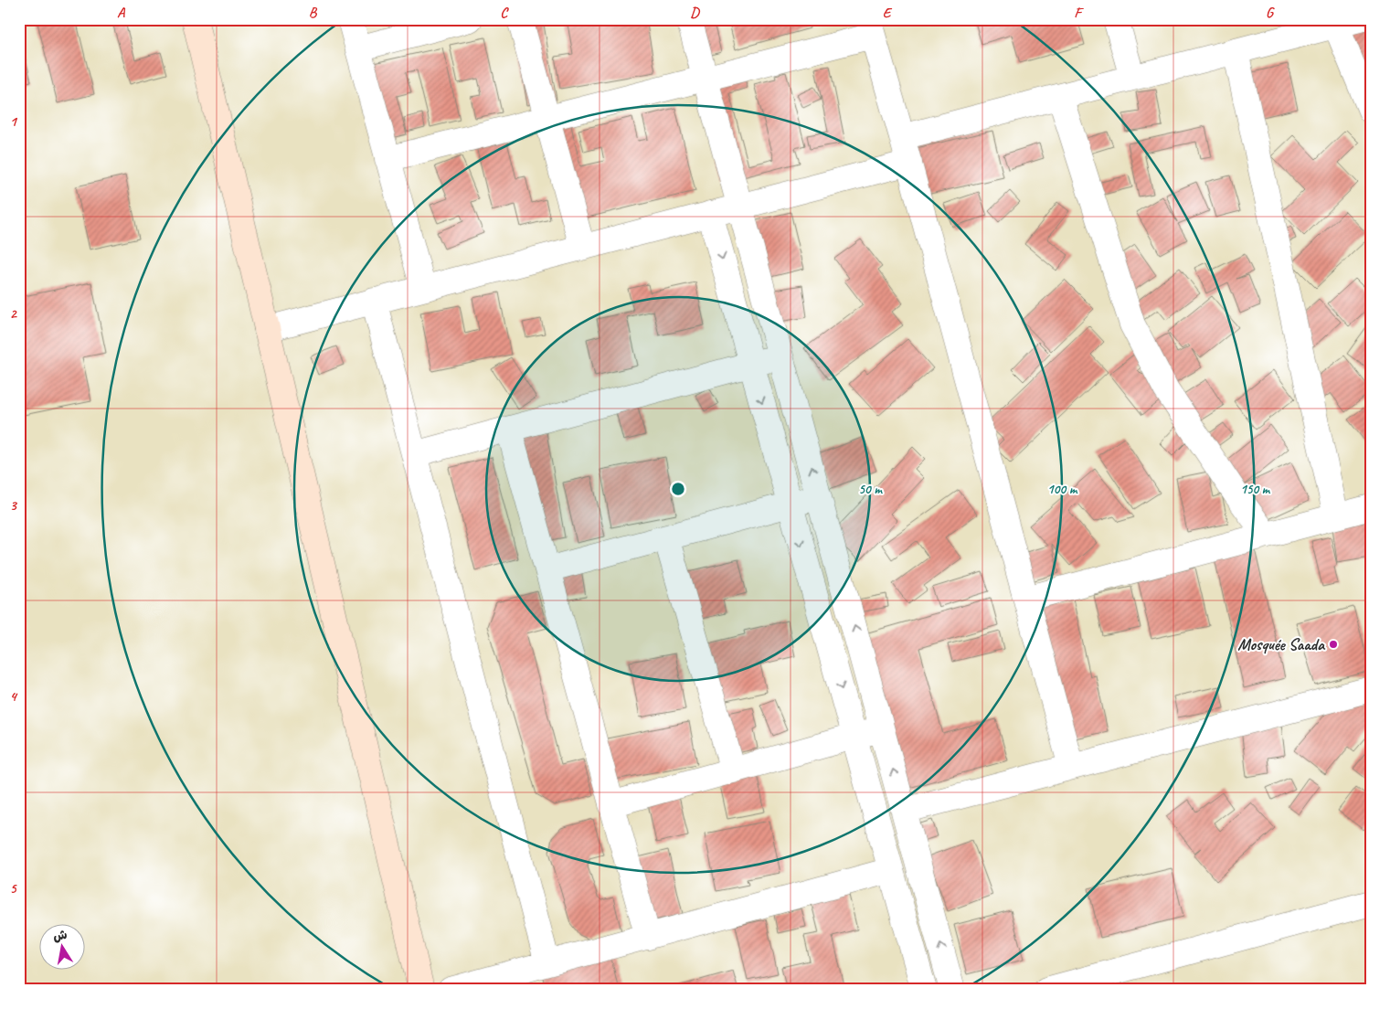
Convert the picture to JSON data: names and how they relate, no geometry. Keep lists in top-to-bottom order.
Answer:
{
  "places": ["Mosquée Saada"],
  "north": "top",
  "grid": {
    "columns": [
      "A",
      "B",
      "C",
      "D",
      "E",
      "F",
      "G"
    ],
    "rows": [
      "1",
      "2",
      "3",
      "4",
      "5"
    ]
  },
  "rings": ["50 m", "100 m", "150 m"]
}
